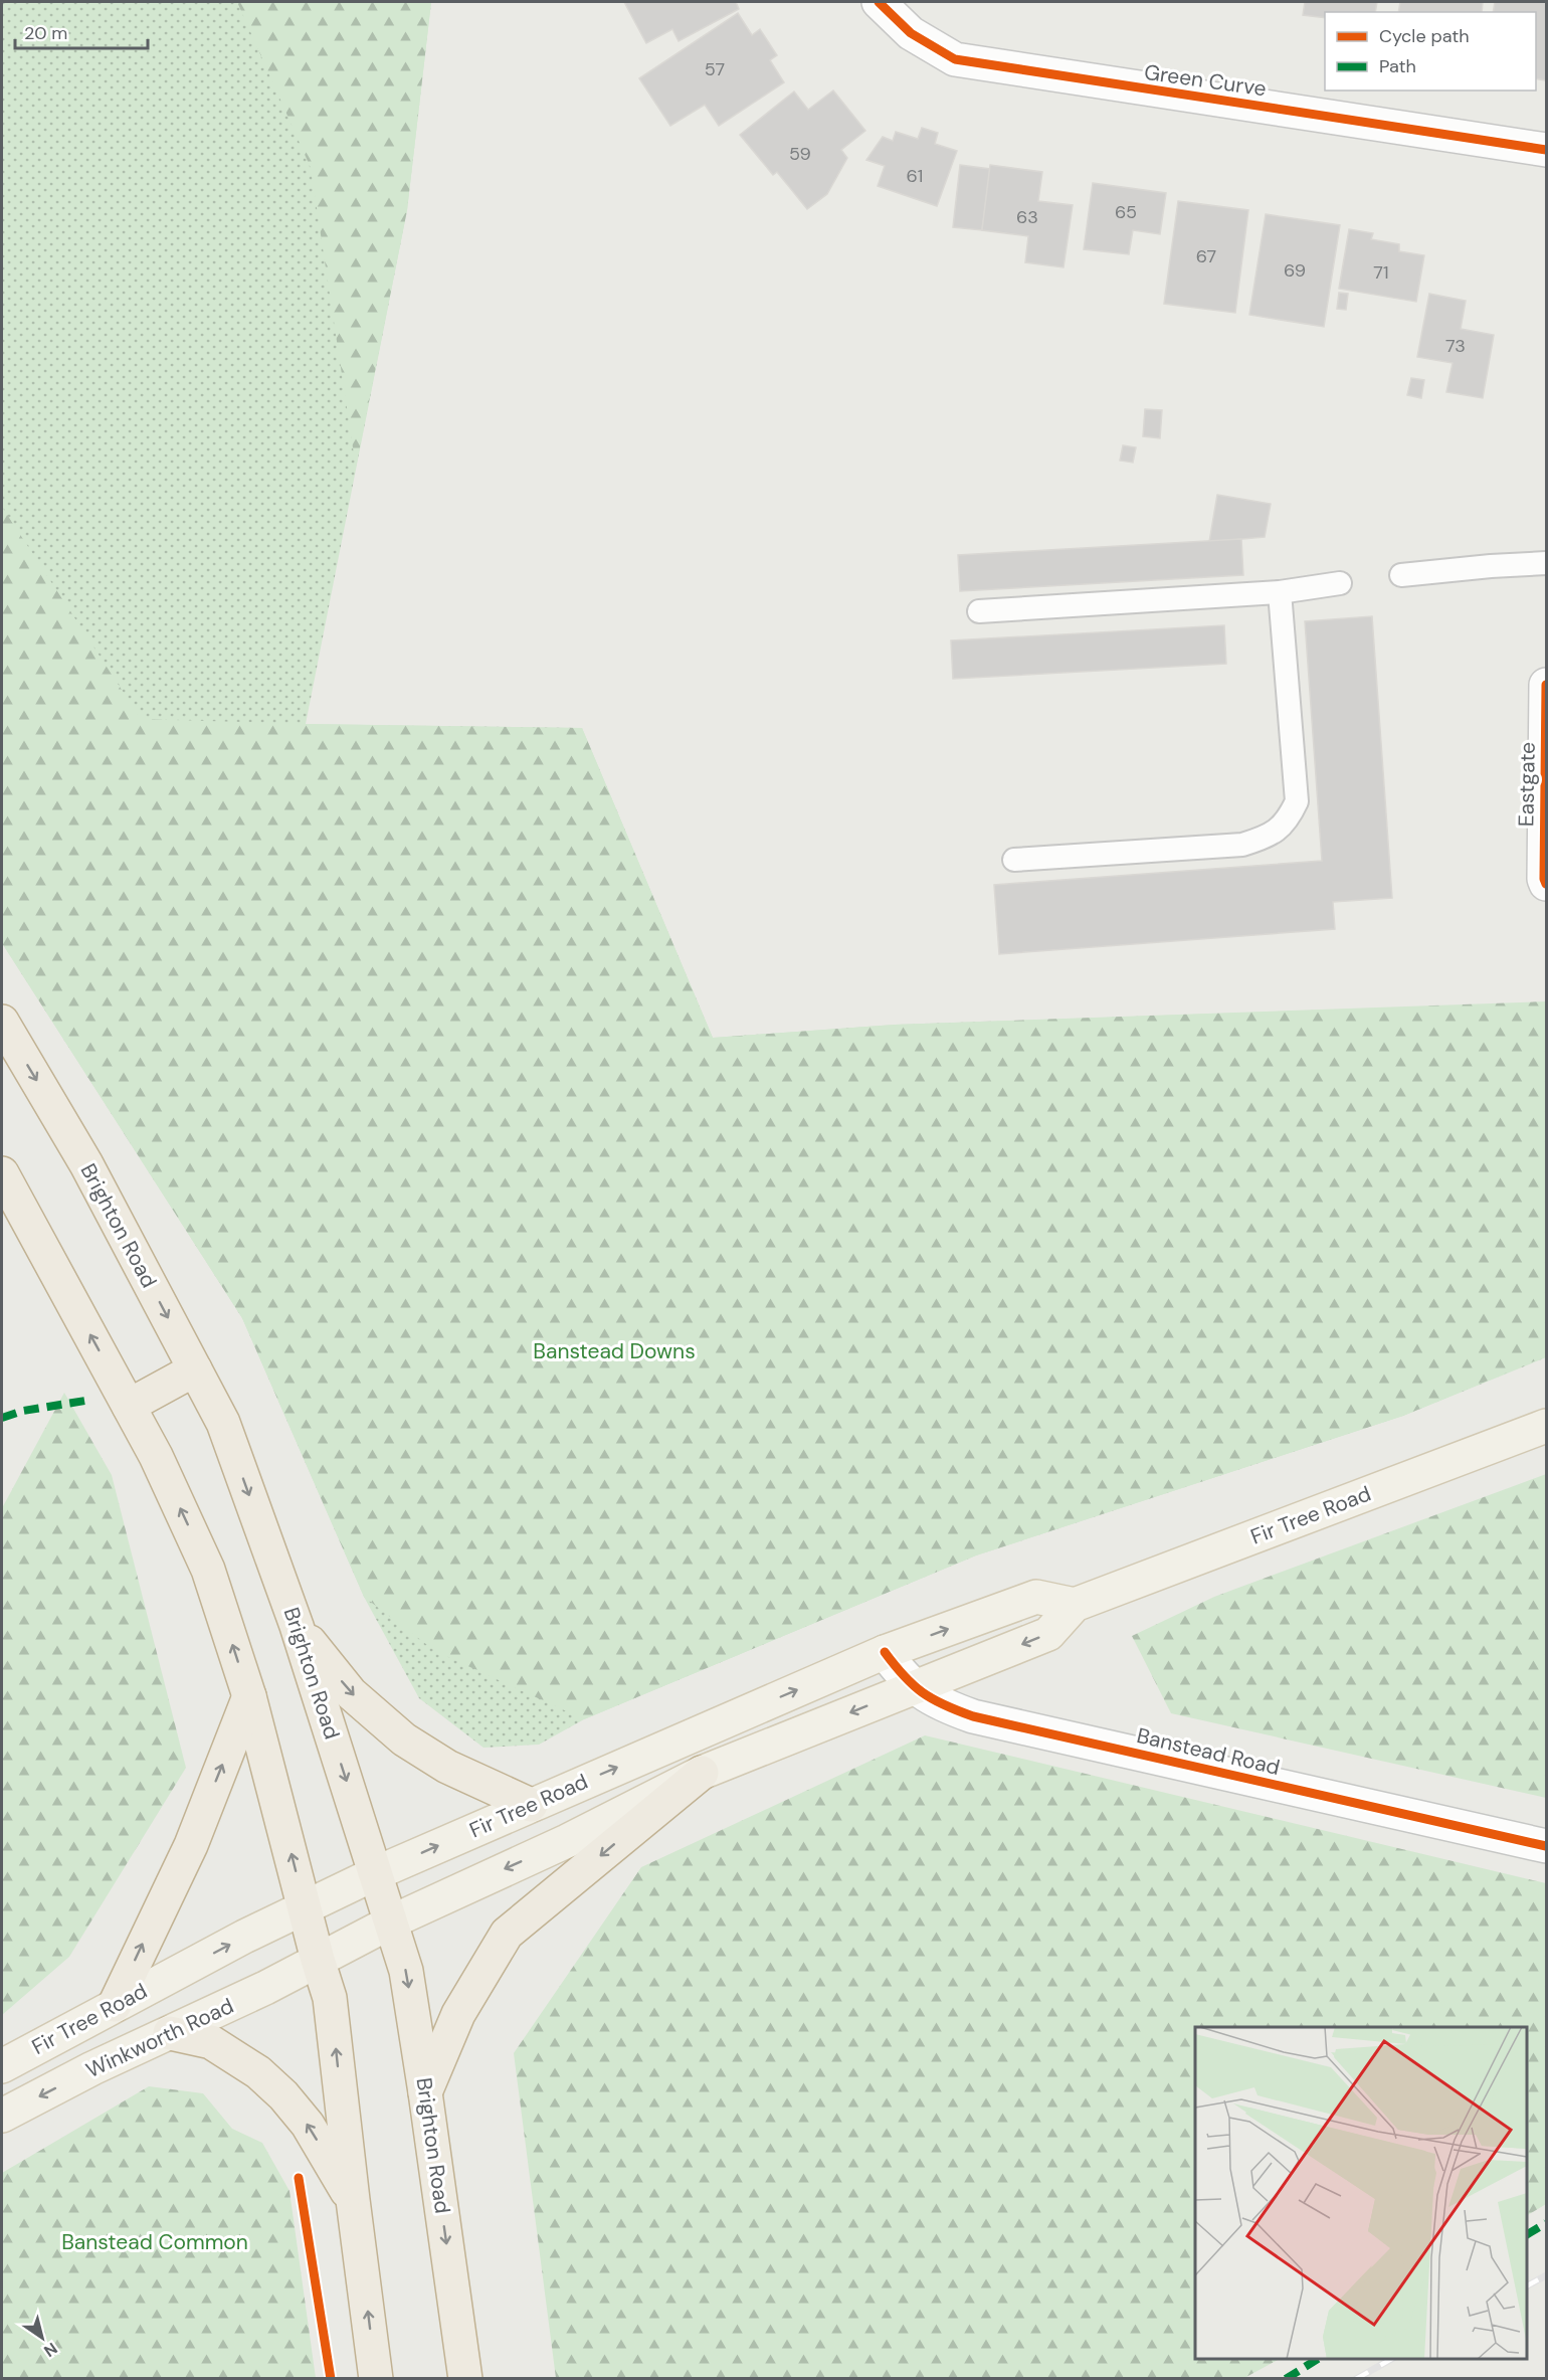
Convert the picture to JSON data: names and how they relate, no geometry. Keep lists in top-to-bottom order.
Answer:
{
  "streets": {
    "highway": ["Brighton Road"],
    "main road": ["Fir Tree Road", "Winkworth Road"],
    "street": ["Green Curve", "Eastgate", "Banstead Road"]
  },
  "crossings": [
    ["Brighton Road", "Fir Tree Road"],
    ["Fir Tree Road", "Banstead Road"],
    ["Fir Tree Road", "Winkworth Road"]
  ],
  "one_way": ["Winkworth Road"],
  "parks": ["Banstead Downs", "Banstead Common"],
  "house_numbers": [
    "57",
    "59",
    "61",
    "65",
    "63",
    "67",
    "69",
    "71",
    "73"
  ],
  "legend": ["Cycle path", "Path"],
  "scale_bar": "20 m",
  "north": "bottom right"
}
